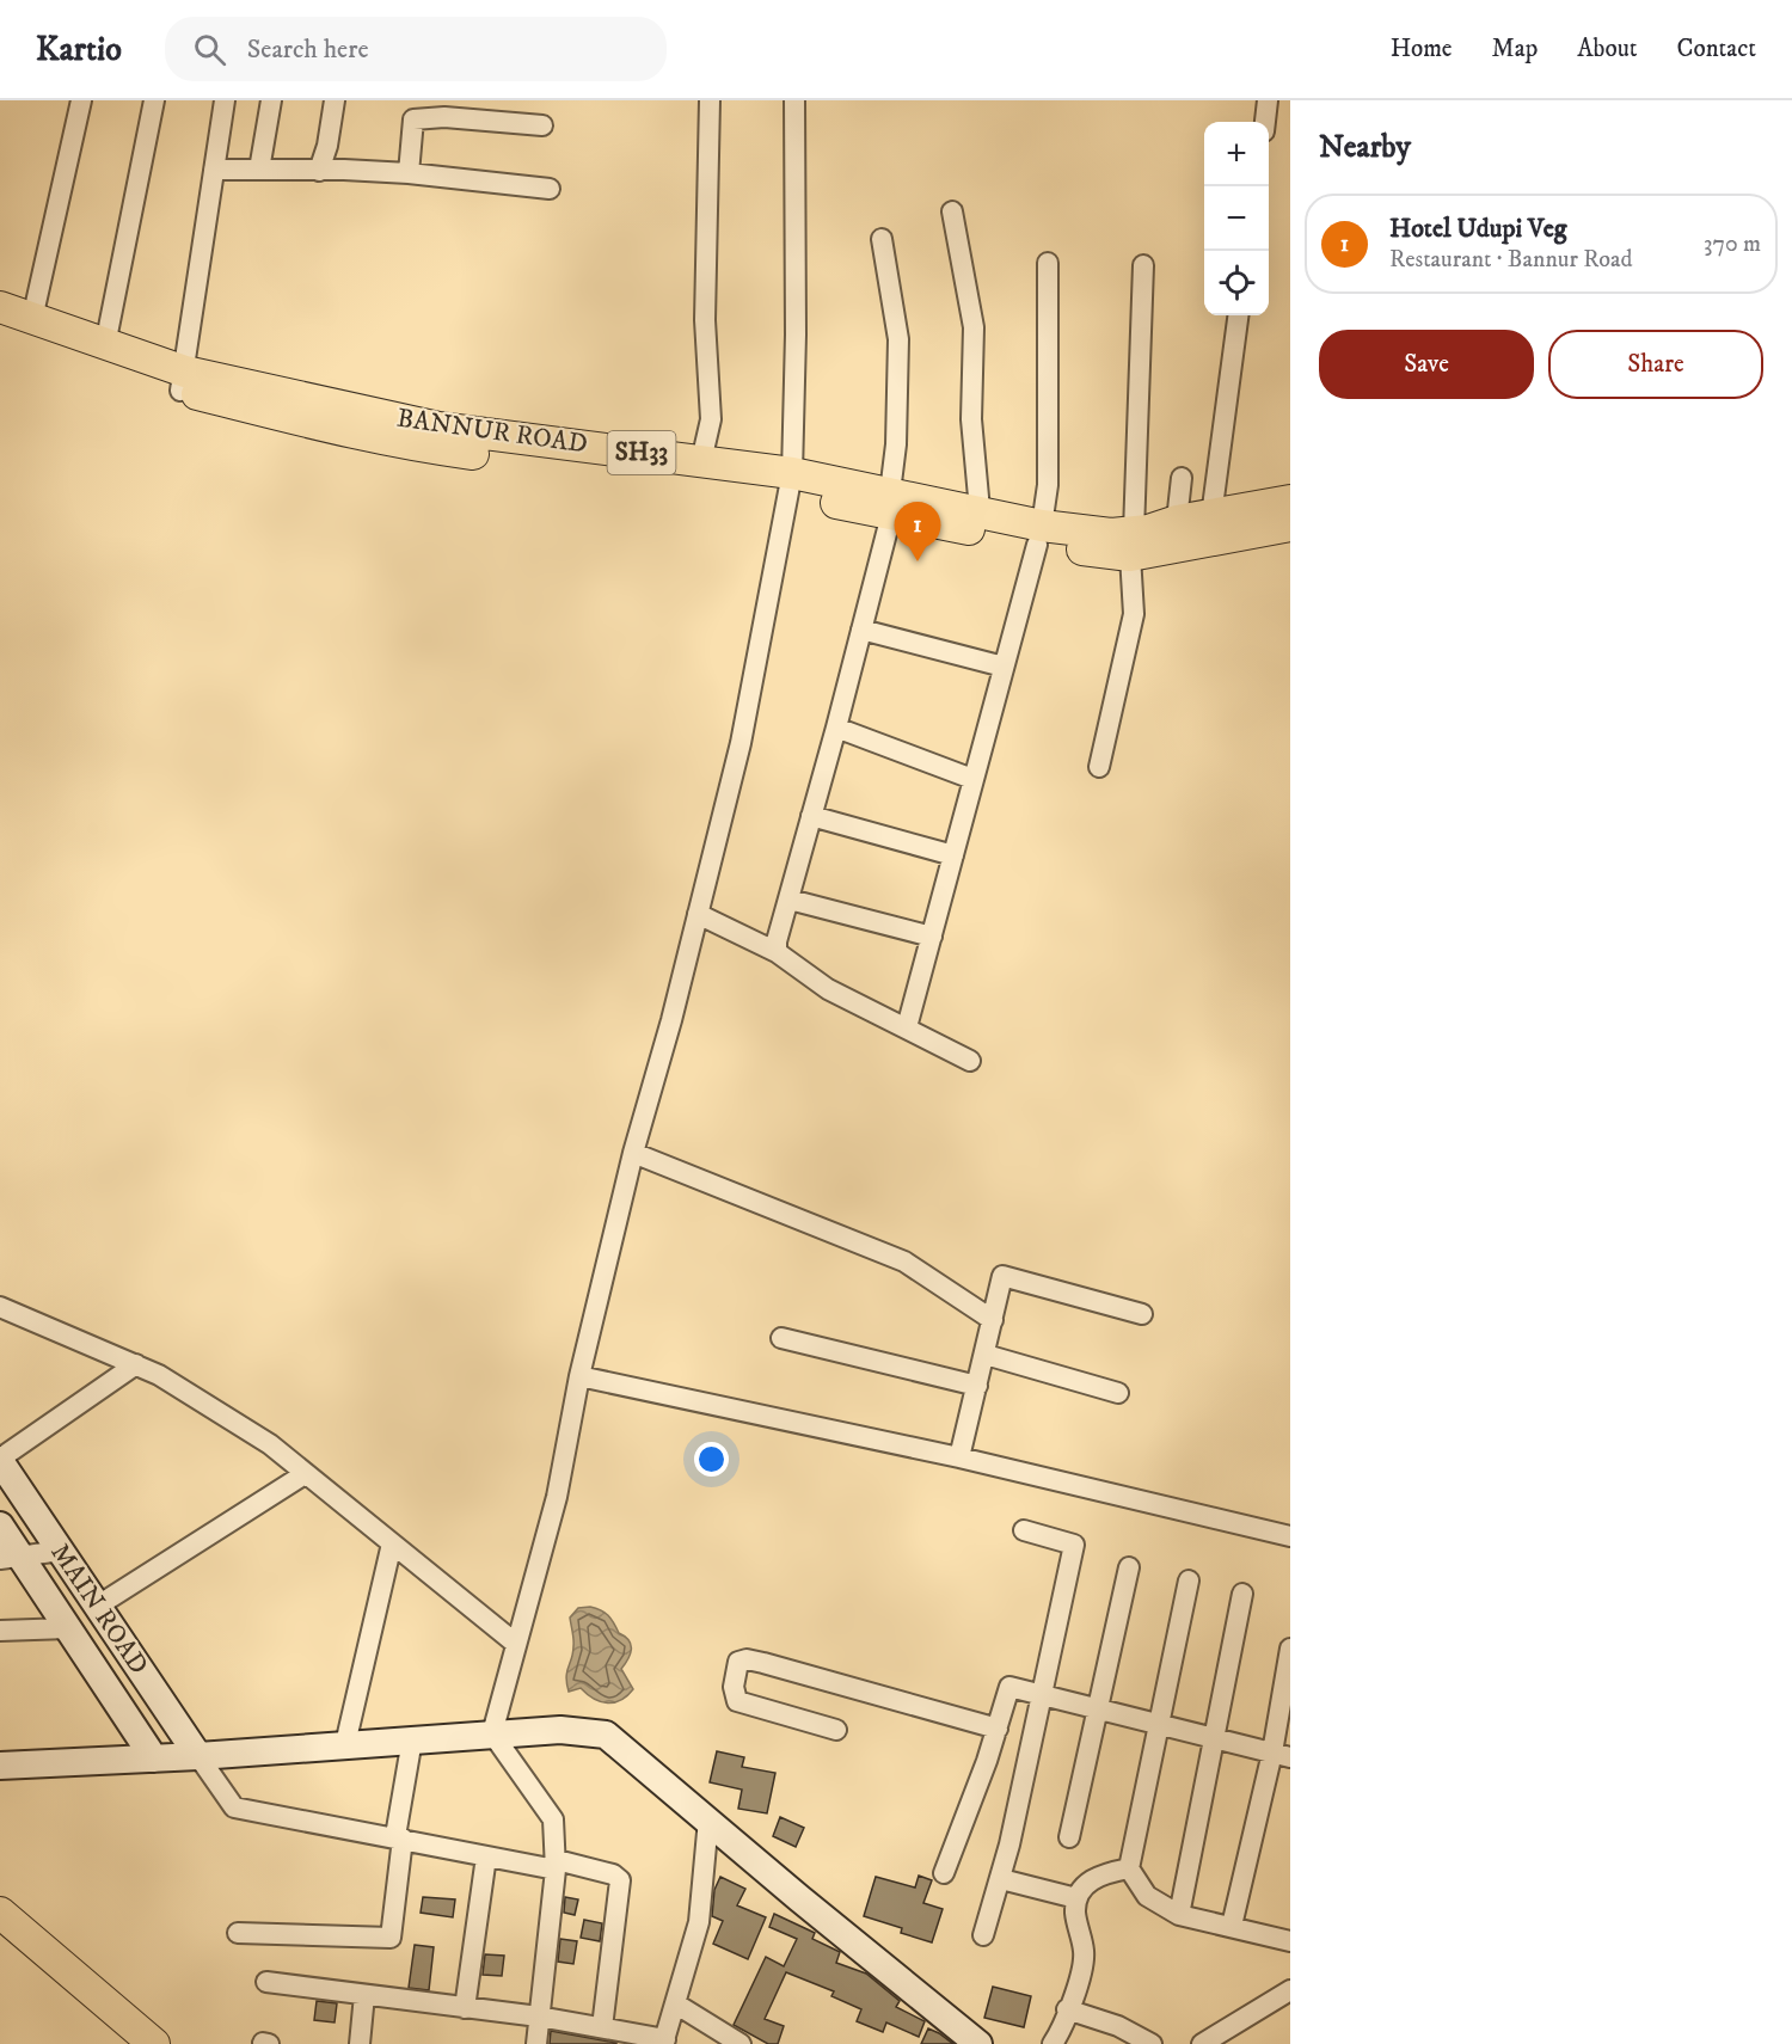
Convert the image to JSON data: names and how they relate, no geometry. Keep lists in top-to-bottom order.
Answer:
{
  "streets": {
    "main road": ["BANNUR ROAD", "SH33"],
    "street": ["MAIN ROAD"]
  },
  "page": {
    "header": "Kartio",
    "search": "Search here",
    "nav": [
      "Home",
      "Map",
      "About",
      "Contact"
    ],
    "heading": "Nearby",
    "map_buttons": ["+", "−"],
    "list": [
      {
        "mark": "1",
        "name": "Hotel Udupi Veg",
        "note": "Restaurant · Bannur Road",
        "value": "370 m"
      }
    ],
    "buttons": ["Save", "Share"],
    "pins": "1"
  }
}
